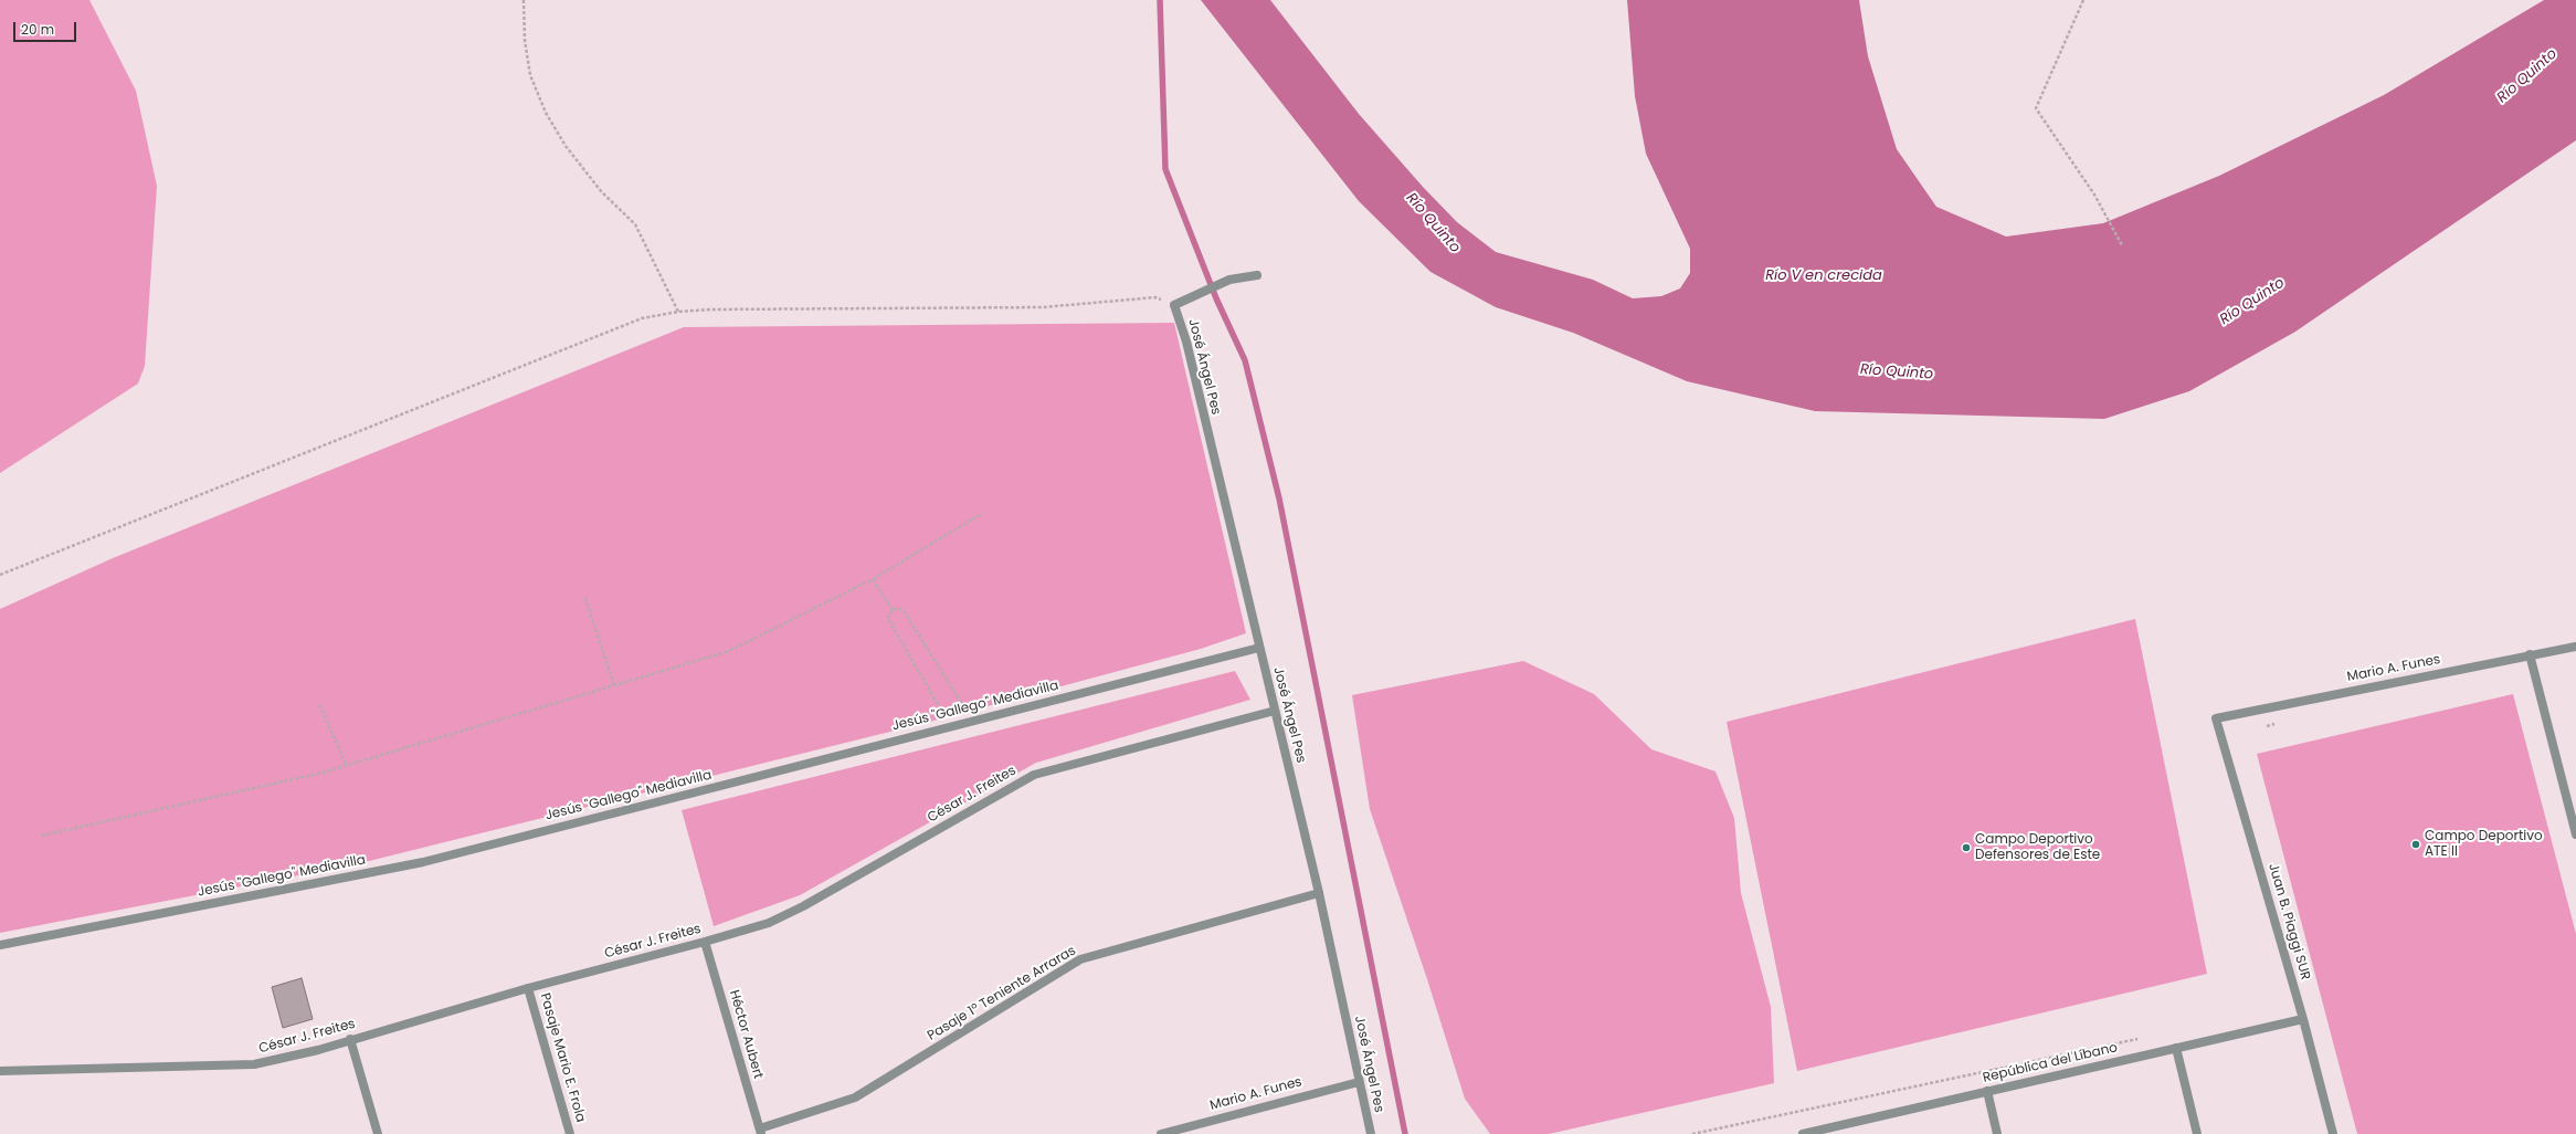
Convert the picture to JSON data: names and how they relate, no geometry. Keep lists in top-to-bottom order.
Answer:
{
  "streets": {
    "street": [
      "José Ángel Pes",
      "Mario A. Funes",
      "Jesús \"Gallego\" Mediavilla",
      "César J. Freites",
      "Juan B. Piaggi SUR",
      "Pasaje 1º Teniente Arraras",
      "Héctor Aubert",
      "Pasaje Mario E. Frola",
      "República del Líbano"
    ]
  },
  "crossings": [
    ["José Ángel Pes", "Mario A. Funes"],
    ["José Ángel Pes", "Jesús \"Gallego\" Mediavilla"],
    ["José Ángel Pes", "César J. Freites"],
    ["José Ángel Pes", "Pasaje 1º Teniente Arraras"],
    ["Mario A. Funes", "Juan B. Piaggi SUR"],
    ["César J. Freites", "Héctor Aubert"],
    ["César J. Freites", "Pasaje Mario E. Frola"],
    ["Juan B. Piaggi SUR", "República del Líbano"],
    ["Pasaje 1º Teniente Arraras", "Héctor Aubert"]
  ],
  "water": ["Río Quinto", "Río V en crecida"],
  "places": ["Campo Deportivo ATE II", "Campo Deportivo Defensores de Este"],
  "scale_bar": "20 m"
}
